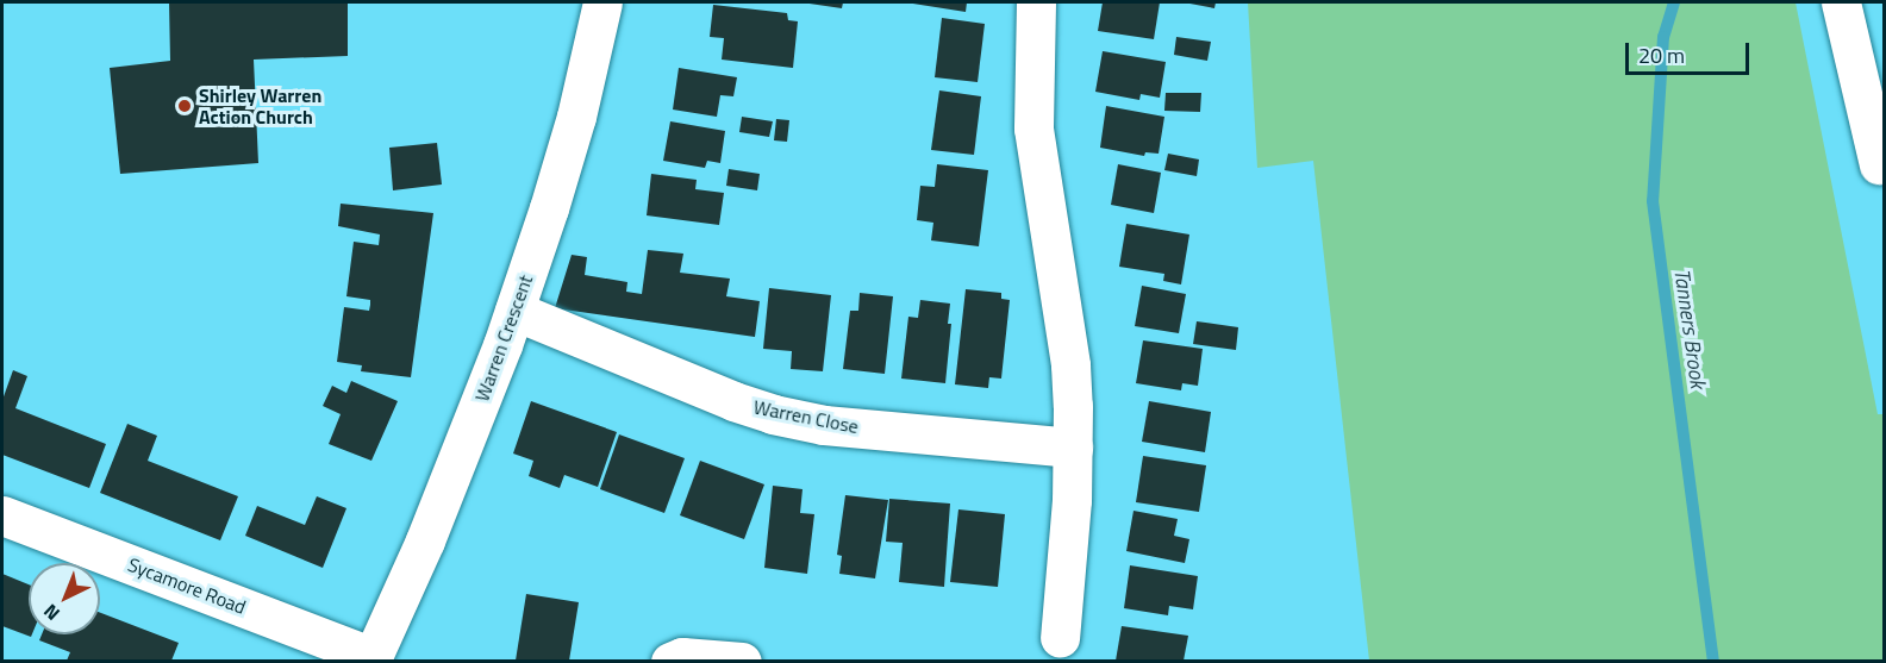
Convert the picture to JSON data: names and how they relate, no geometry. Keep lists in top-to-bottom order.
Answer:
{
  "streets": {
    "street": ["Warren Crescent", "Warren Close", "Sycamore Road"]
  },
  "crossings": [
    ["Warren Crescent", "Warren Close"],
    ["Warren Crescent", "Sycamore Road"]
  ],
  "water": ["Tanners Brook"],
  "places": ["Shirley Warren Action Church"],
  "scale_bar": "20 m",
  "north": "bottom left"
}
